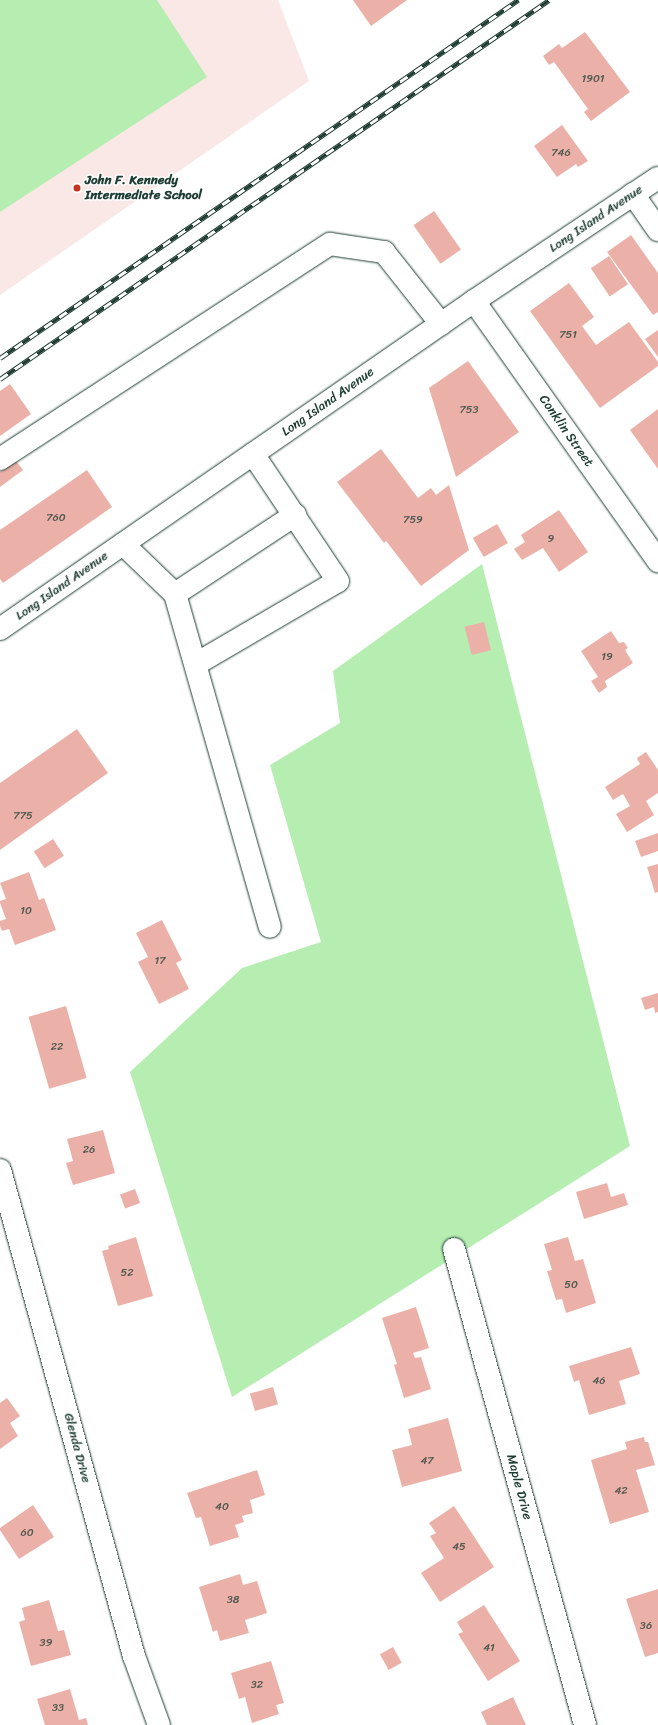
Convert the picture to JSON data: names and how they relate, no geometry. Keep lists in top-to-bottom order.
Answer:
{
  "streets": {
    "street": [
      "Long Island Avenue",
      "Conklin Street",
      "Glenda Drive",
      "Maple Drive"
    ]
  },
  "crossings": [
    ["Long Island Avenue", "Conklin Street"]
  ],
  "places": ["John F. Kennedy Intermediate School"],
  "house_numbers": [
    "1901",
    "746",
    "751",
    "753",
    "760",
    "759",
    "9",
    "19",
    "775",
    "10",
    "17",
    "22",
    "26",
    "52",
    "50",
    "46",
    "47",
    "42",
    "40",
    "60",
    "45",
    "38",
    "36",
    "39",
    "41",
    "32",
    "33"
  ]
}
